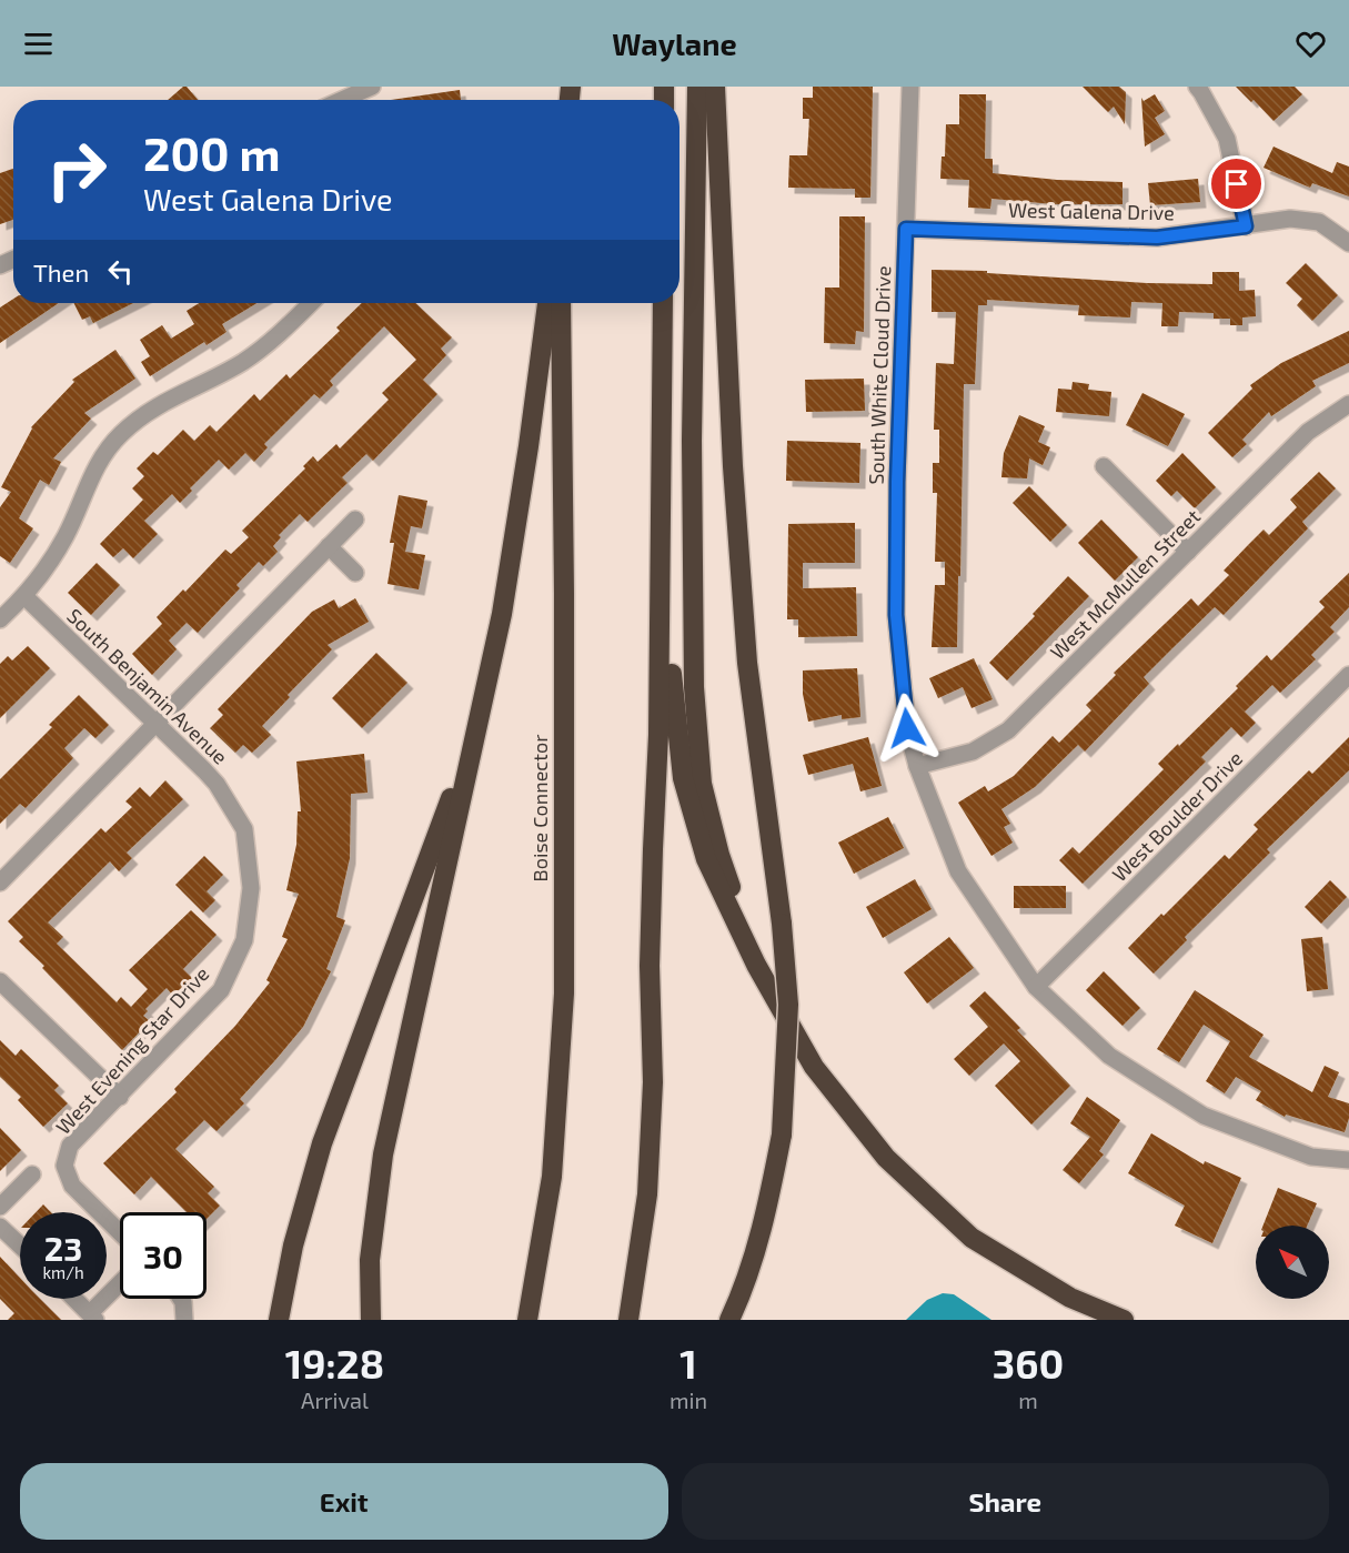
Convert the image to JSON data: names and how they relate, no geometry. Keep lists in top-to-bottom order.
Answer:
{
  "streets": {
    "highway": ["Boise Connector"],
    "street": [
      "West Galena Drive",
      "South White Cloud Drive",
      "West McMullen Street",
      "South Benjamin Avenue",
      "West Boulder Drive",
      "West Evening Star Drive"
    ]
  },
  "crossings": [
    ["West Galena Drive", "South White Cloud Drive"],
    ["South White Cloud Drive", "West McMullen Street"],
    ["South White Cloud Drive", "West Boulder Drive"],
    ["South Benjamin Avenue", "West Evening Star Drive"]
  ],
  "north": "top left",
  "page": {
    "header": "Waylane",
    "turn": ["200 m", "West Galena Drive"],
    "then": "Then",
    "speed": "23 km/h",
    "limit": "30",
    "eta": [
      "19:28",
      "Arrival",
      "1",
      "min",
      "360",
      "m"
    ],
    "buttons": ["Exit", "Share"]
  }
}
